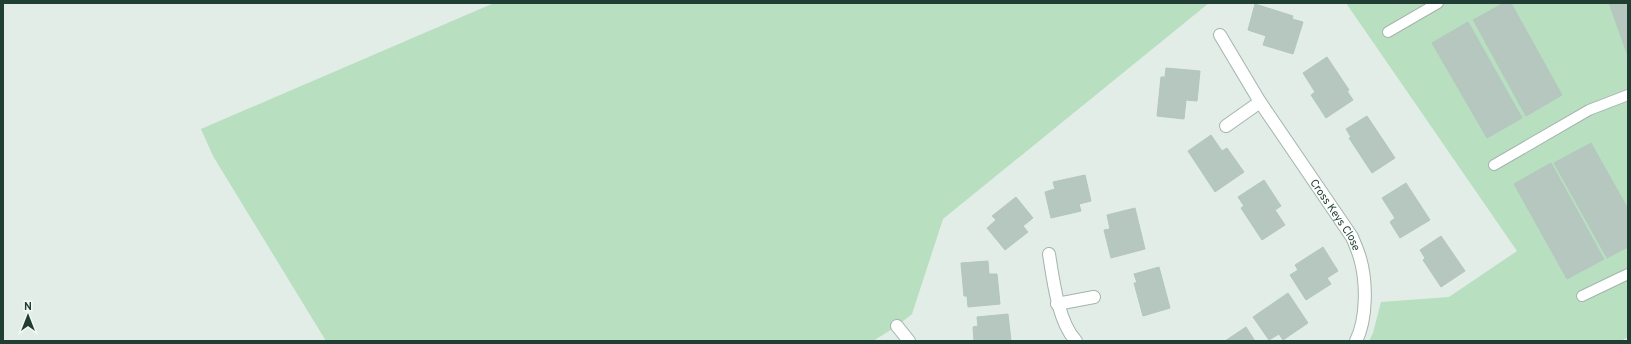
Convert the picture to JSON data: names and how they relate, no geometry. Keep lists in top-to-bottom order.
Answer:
{
  "streets": {
    "street": ["Cross Keys Close"]
  },
  "north": "top"
}
